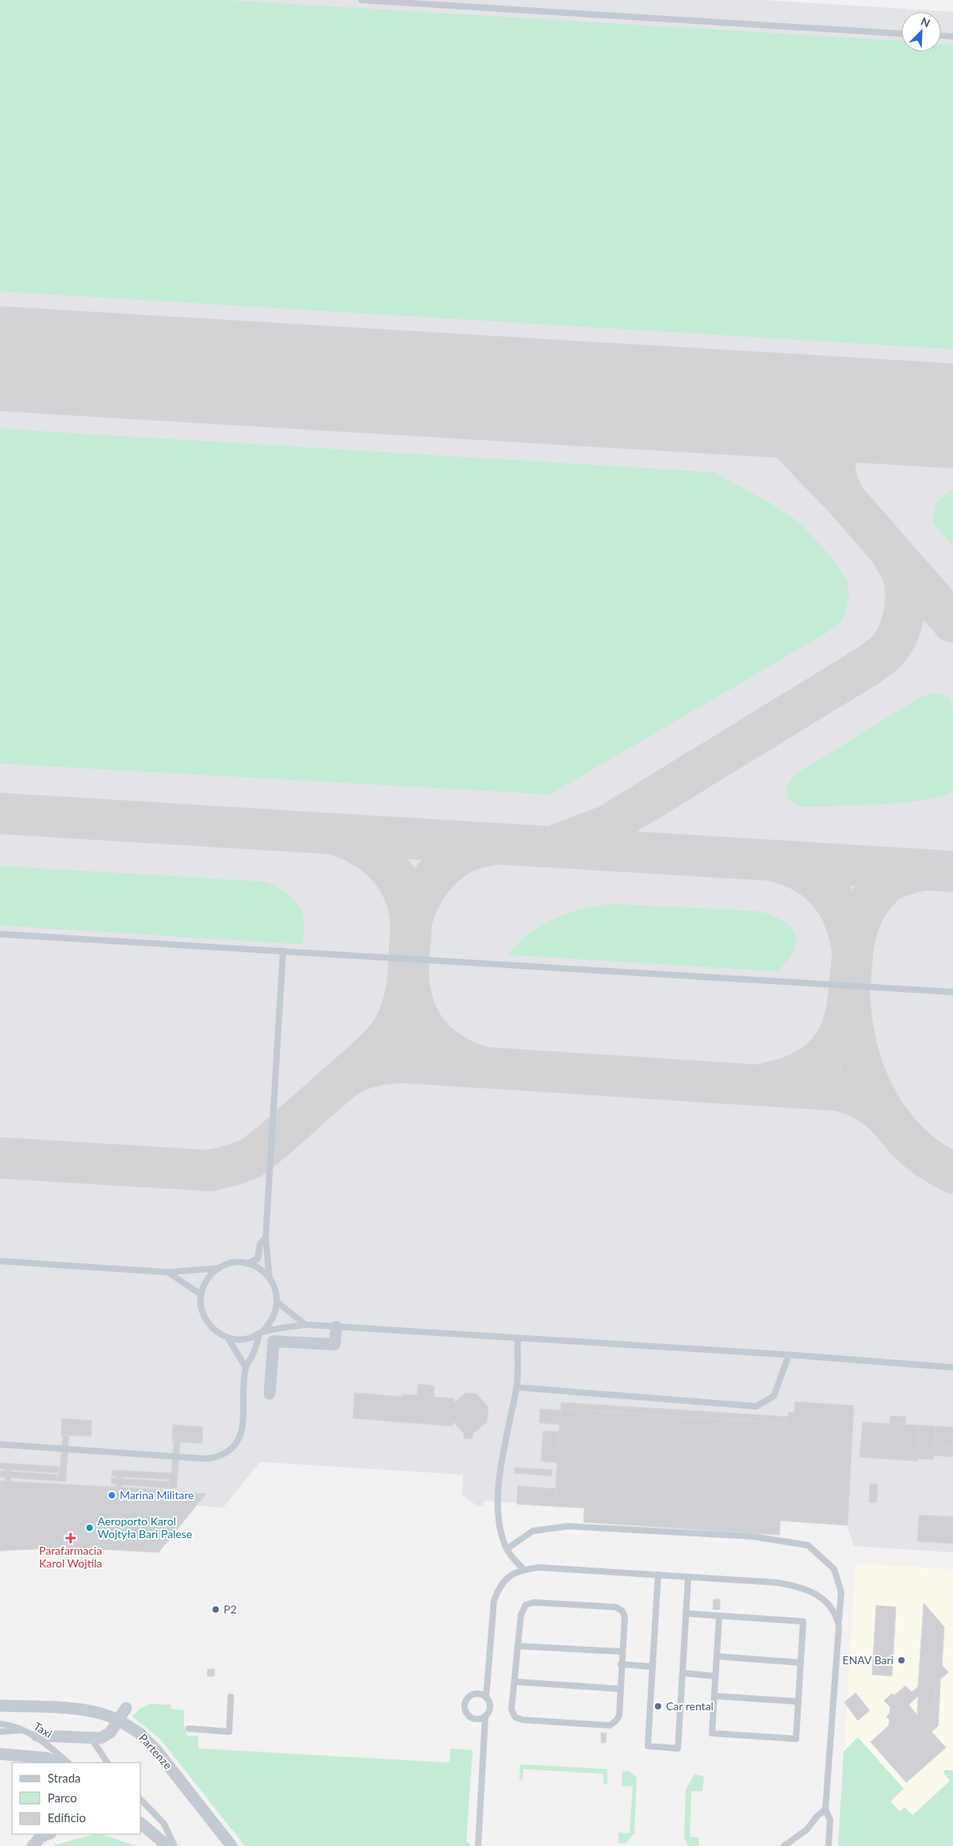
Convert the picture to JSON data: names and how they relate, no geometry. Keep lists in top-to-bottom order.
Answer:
{
  "streets": {
    "street": ["Partenze"],
    "lane": ["Taxi"]
  },
  "places": {
    "other": [
      "Marina Militare",
      "Aeroporto Karol Wojtyła Bari Palese",
      "P2",
      "ENAV Bari",
      "Car rental"
    ],
    "health": ["Parafarmacia Karol Wojtila"]
  },
  "legend": ["Strada", "Parco", "Edificio"],
  "north": "top right"
}
